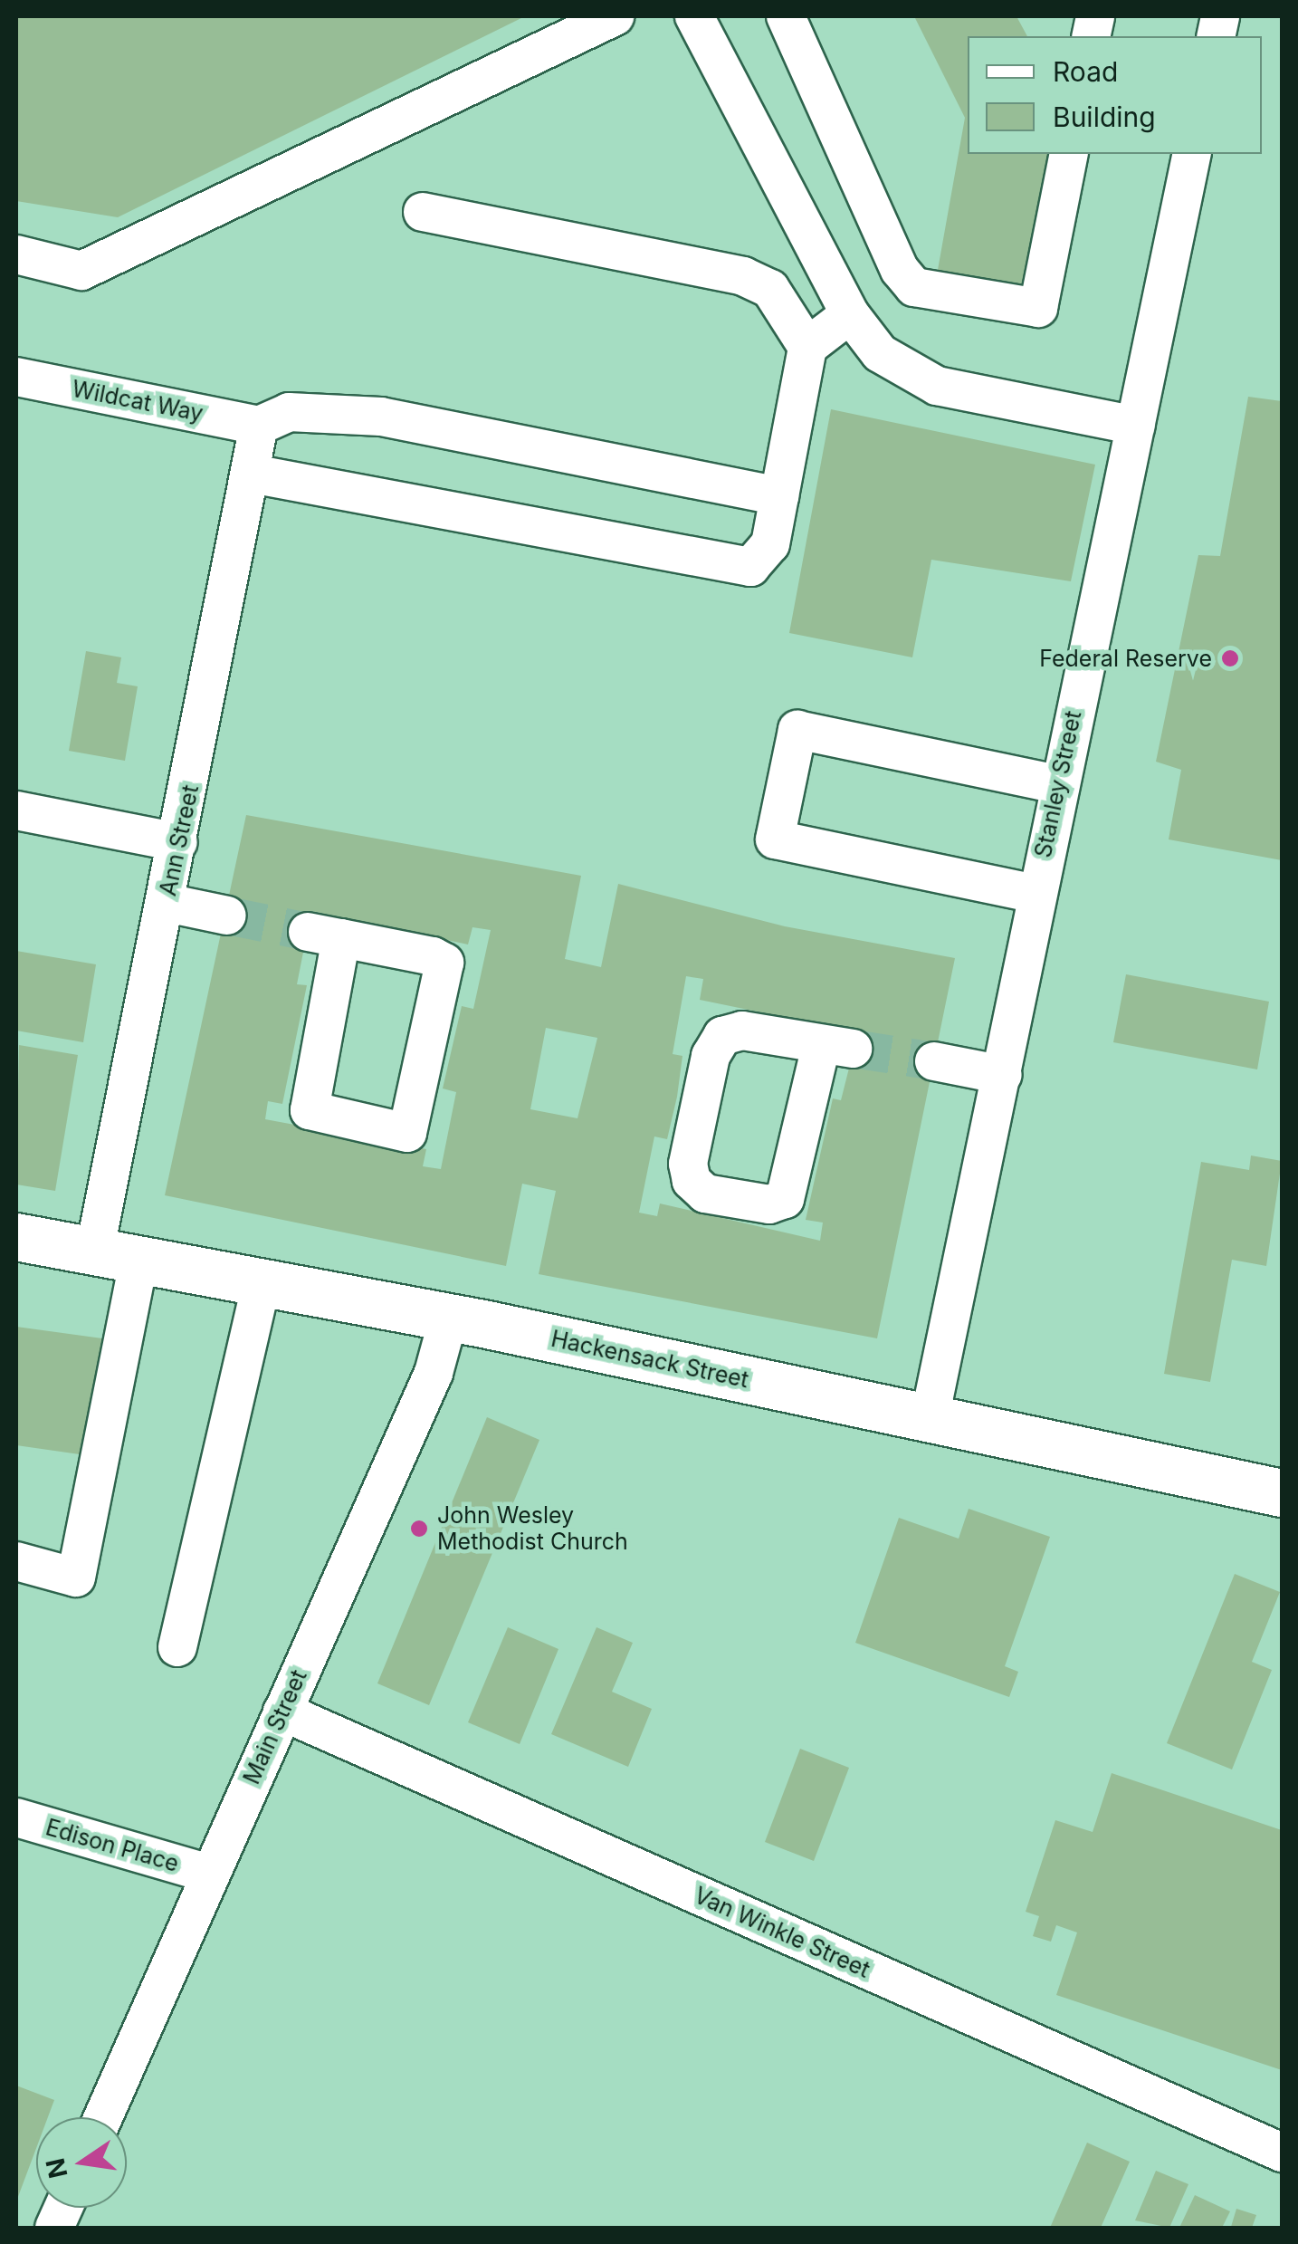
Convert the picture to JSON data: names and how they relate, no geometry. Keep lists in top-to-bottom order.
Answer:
{
  "streets": {
    "main road": ["Hackensack Street"],
    "street": [
      "Wildcat Way",
      "Stanley Street",
      "Ann Street",
      "Main Street",
      "Edison Place",
      "Van Winkle Street"
    ]
  },
  "crossings": [
    ["Wildcat Way", "Ann Street"],
    ["Stanley Street", "Hackensack Street"],
    ["Ann Street", "Hackensack Street"],
    ["Hackensack Street", "Main Street"],
    ["Main Street", "Edison Place"],
    ["Main Street", "Van Winkle Street"]
  ],
  "places": ["Federal Reserve", "John Wesley Methodist Church"],
  "legend": ["Road", "Building"],
  "north": "left"
}
